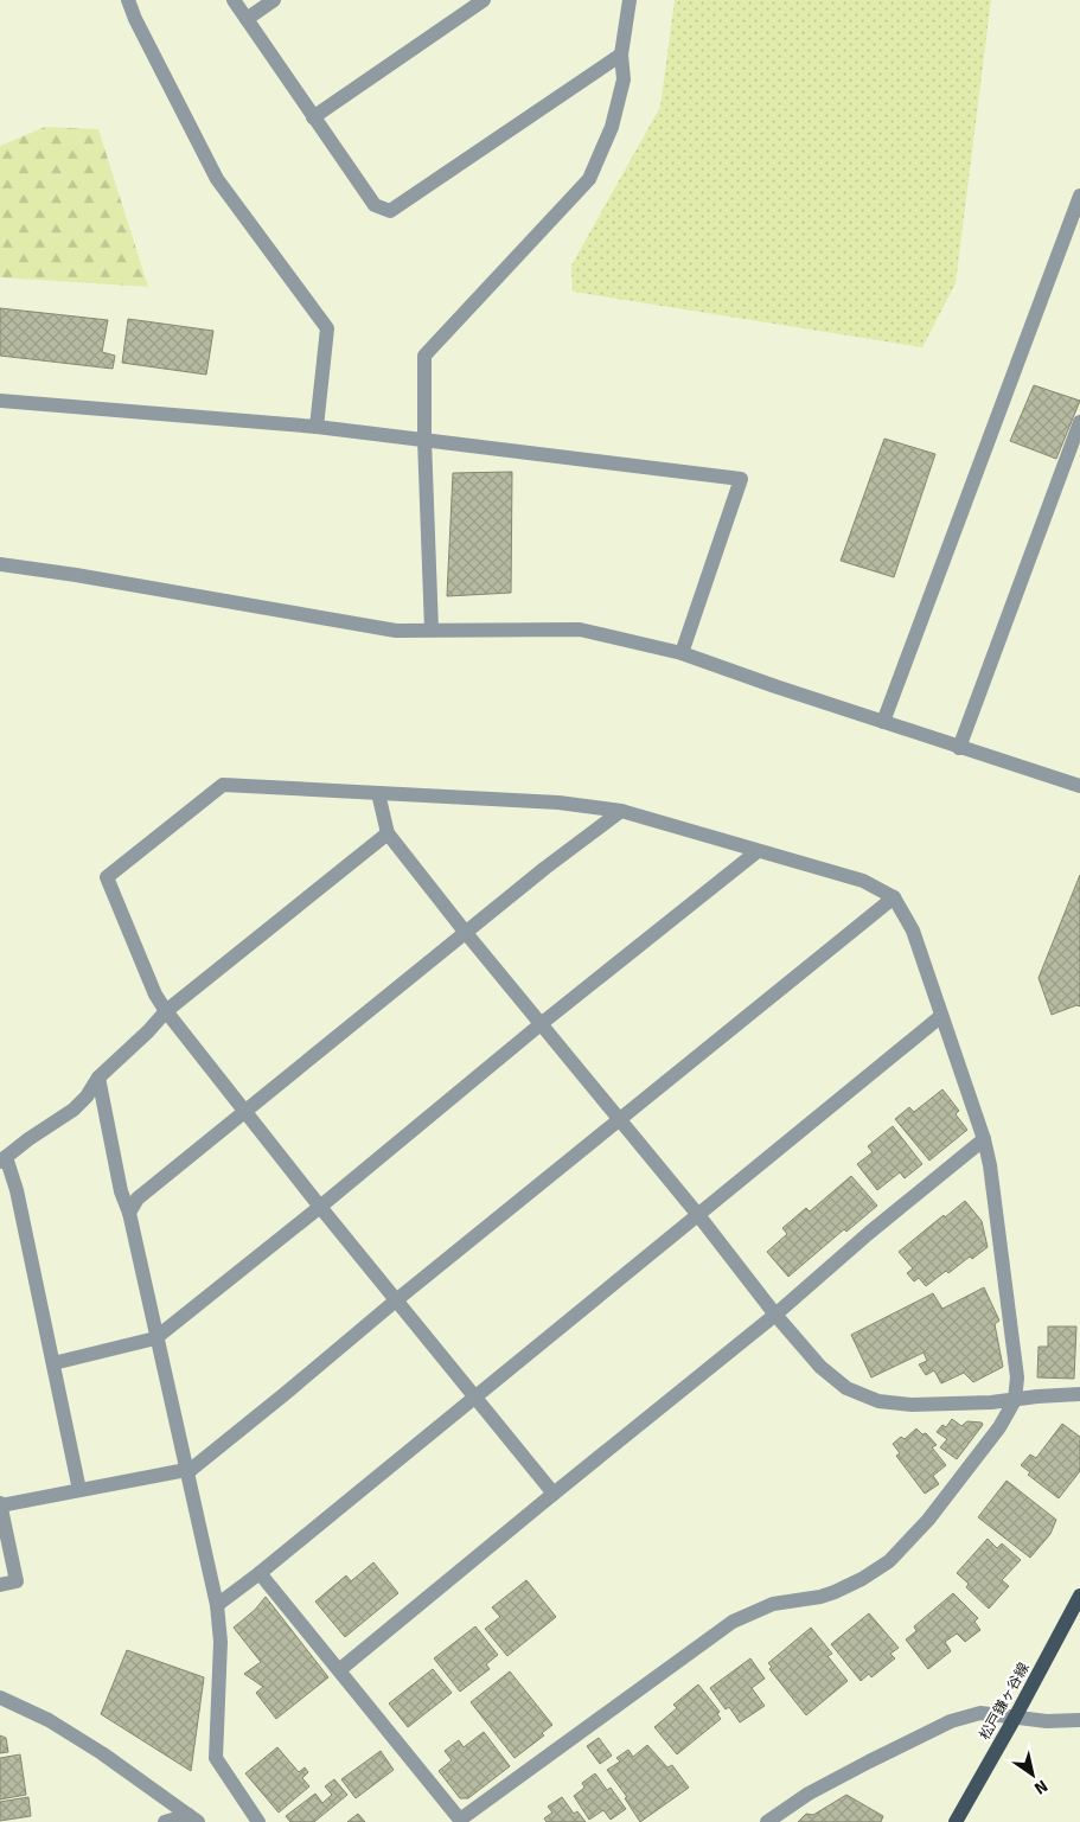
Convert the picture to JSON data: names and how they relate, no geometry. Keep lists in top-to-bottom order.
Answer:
{
  "streets": {
    "main road": ["松戸鎌ヶ谷線"]
  },
  "north": "bottom right"
}
